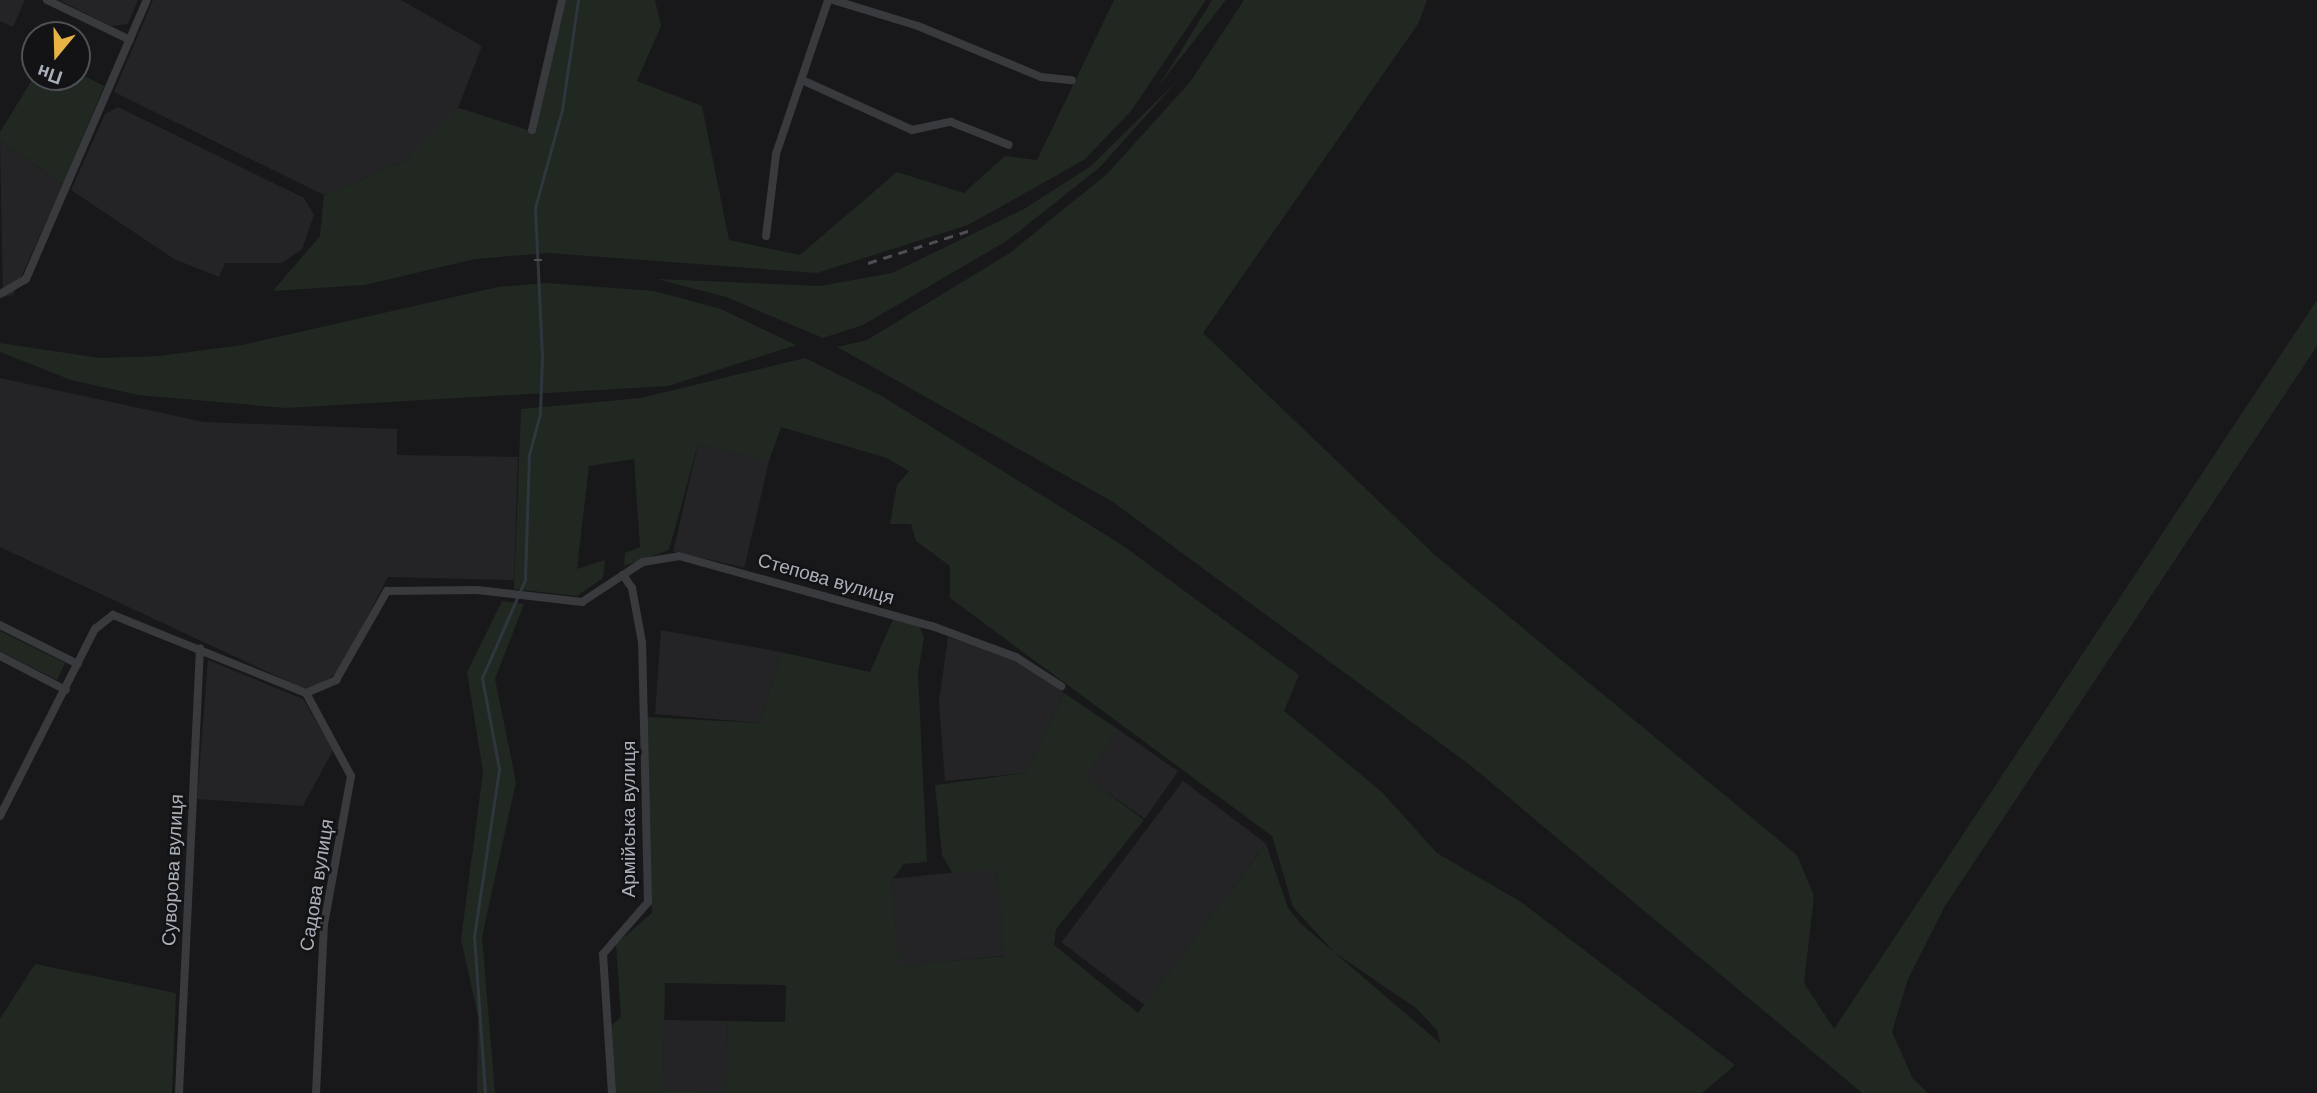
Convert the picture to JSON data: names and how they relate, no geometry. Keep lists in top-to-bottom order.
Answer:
{
  "streets": {
    "street": [
      "Степова вулиця",
      "Армійська вулиця",
      "Суворова вулиця",
      "Садова вулиця"
    ]
  },
  "crossings": [
    ["Степова вулиця", "Армійська вулиця"],
    ["Степова вулиця", "Садова вулиця"]
  ],
  "north": "bottom"
}
